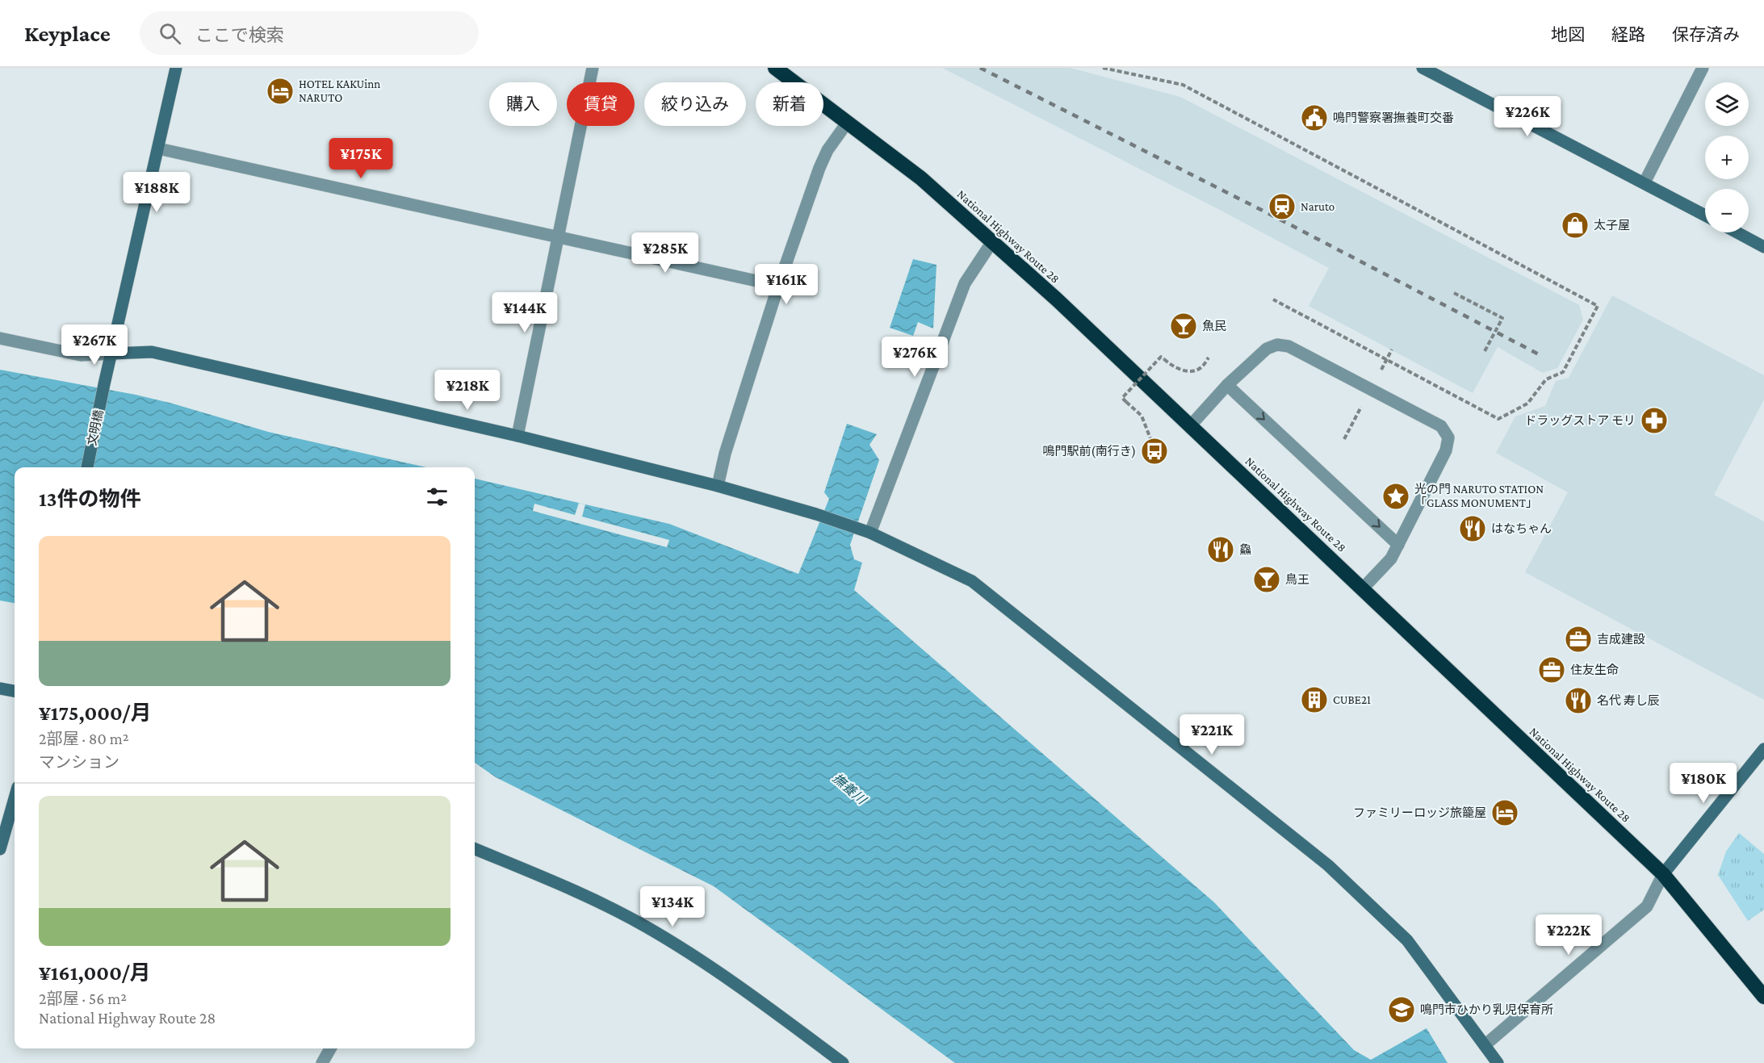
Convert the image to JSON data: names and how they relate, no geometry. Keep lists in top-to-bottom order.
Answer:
{
  "streets": {
    "highway": ["National Highway Route 28"],
    "street": ["文明橋"]
  },
  "water": ["撫養川"],
  "places": {
    "hotel": ["HOTEL KAKUinn NARUTO", "ファミリーロッジ旅籠屋"],
    "public building": ["鳴門警察署撫養町交番"],
    "station": ["Naruto"],
    "shop": ["太子屋"],
    "bar": ["魚民", "鳥王"],
    "pharmacy": ["ドラッグストア モリ"],
    "bus stop": ["鳴門駅前(南行き)"],
    "place": ["光の門 NARUTO STATION 「GLASS MONUMENT」"],
    "restaurant": ["はなちゃん", "鱻", "名代 寿し辰"],
    "office": ["吉成建設", "住友生命"],
    "building": ["CUBE21"],
    "school or university": ["鳴門市ひかり乳児保育所"]
  },
  "page": {
    "header": "Keyplace",
    "search": "ここで検索",
    "nav": ["地図", "経路", "保存済み"],
    "map_buttons": ["+", "−"],
    "chip": [
      "購入",
      "賃貸",
      "絞り込み",
      "新着"
    ],
    "price": [
      "¥226K",
      "¥175K",
      "¥188K",
      "¥285K",
      "¥161K",
      "¥144K",
      "¥267K",
      "¥276K",
      "¥218K",
      "¥221K",
      "¥180K",
      "¥134K",
      "¥222K"
    ],
    "heading": "13件の物件",
    "list": [
      {
        "name": "¥175,000/月",
        "note": "2部屋 · 80 m² · マンション"
      },
      {
        "name": "¥161,000/月",
        "note": "2部屋 · 56 m² · National Highway Route 28"
      }
    ]
  }
}
